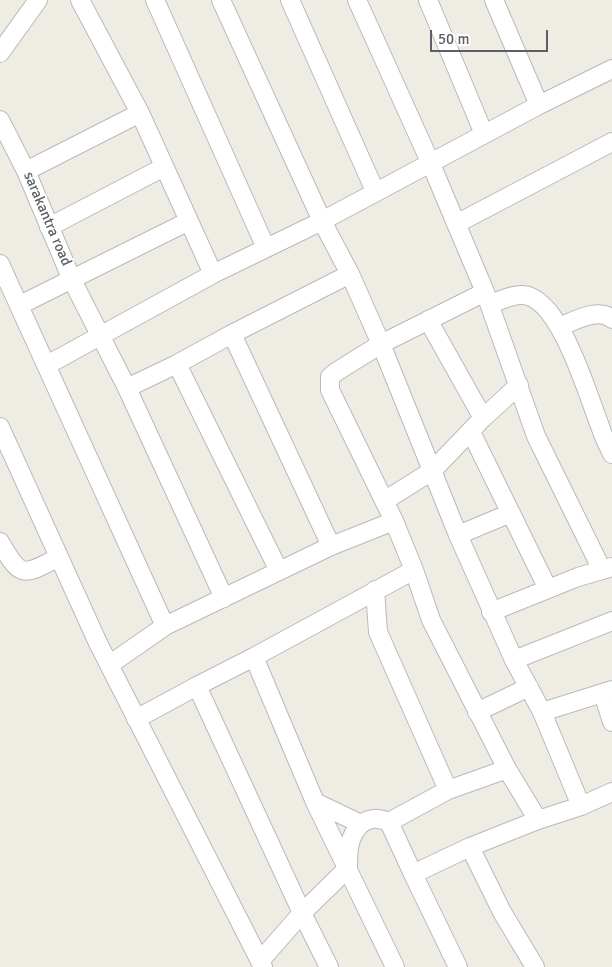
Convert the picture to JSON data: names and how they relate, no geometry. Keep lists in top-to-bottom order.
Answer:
{
  "streets": {
    "street": ["sarakantra road"]
  },
  "scale_bar": "50 m"
}
